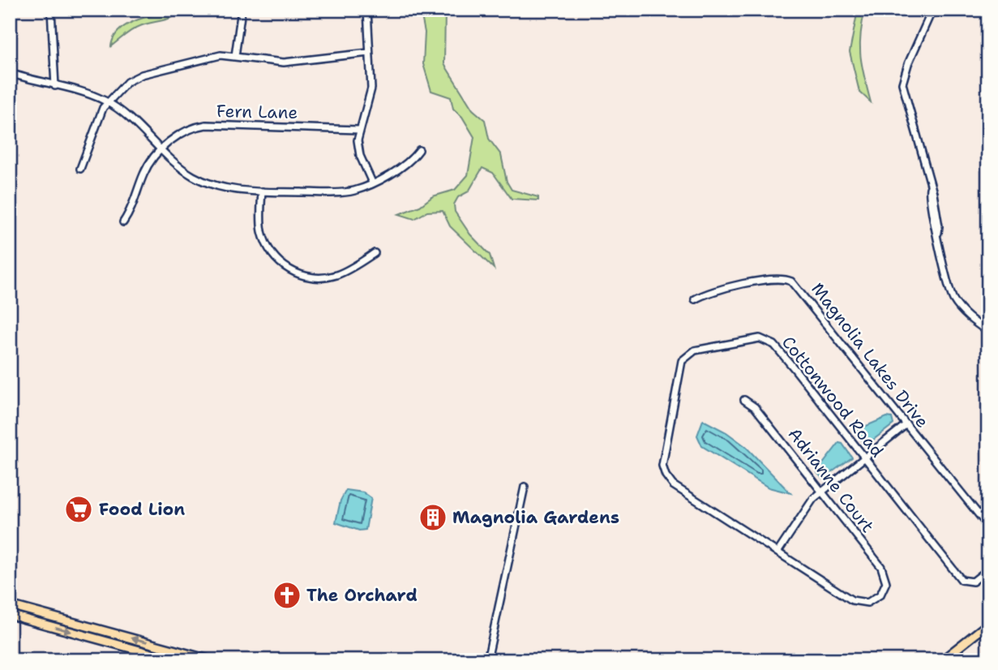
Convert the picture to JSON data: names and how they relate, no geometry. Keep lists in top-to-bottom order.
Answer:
{
  "streets": {
    "street": [
      "Fern Lane",
      "Magnolia Lakes Drive",
      "Cottonwood Road",
      "Adrianne Court"
    ]
  },
  "crossings": [
    ["Cottonwood Road", "Adrianne Court"]
  ],
  "places": {
    "supermarket": ["Food Lion"],
    "building": ["Magnolia Gardens"],
    "church": ["The Orchard"]
  }
}
